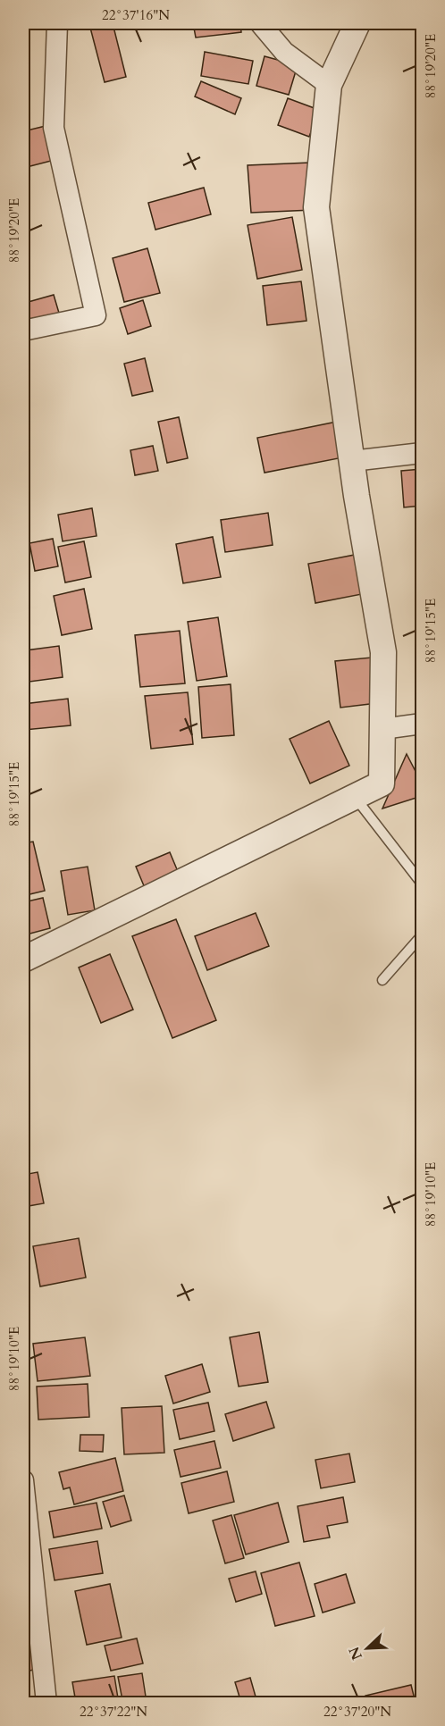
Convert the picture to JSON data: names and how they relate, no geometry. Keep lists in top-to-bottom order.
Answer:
{
  "north": "bottom left",
  "coordinates": [
    "22°37'16\"N",
    "88°19'20\"E",
    "88°19'15\"E",
    "88°19'10\"E",
    "22°37'22\"N",
    "22°37'20\"N"
  ]
}
